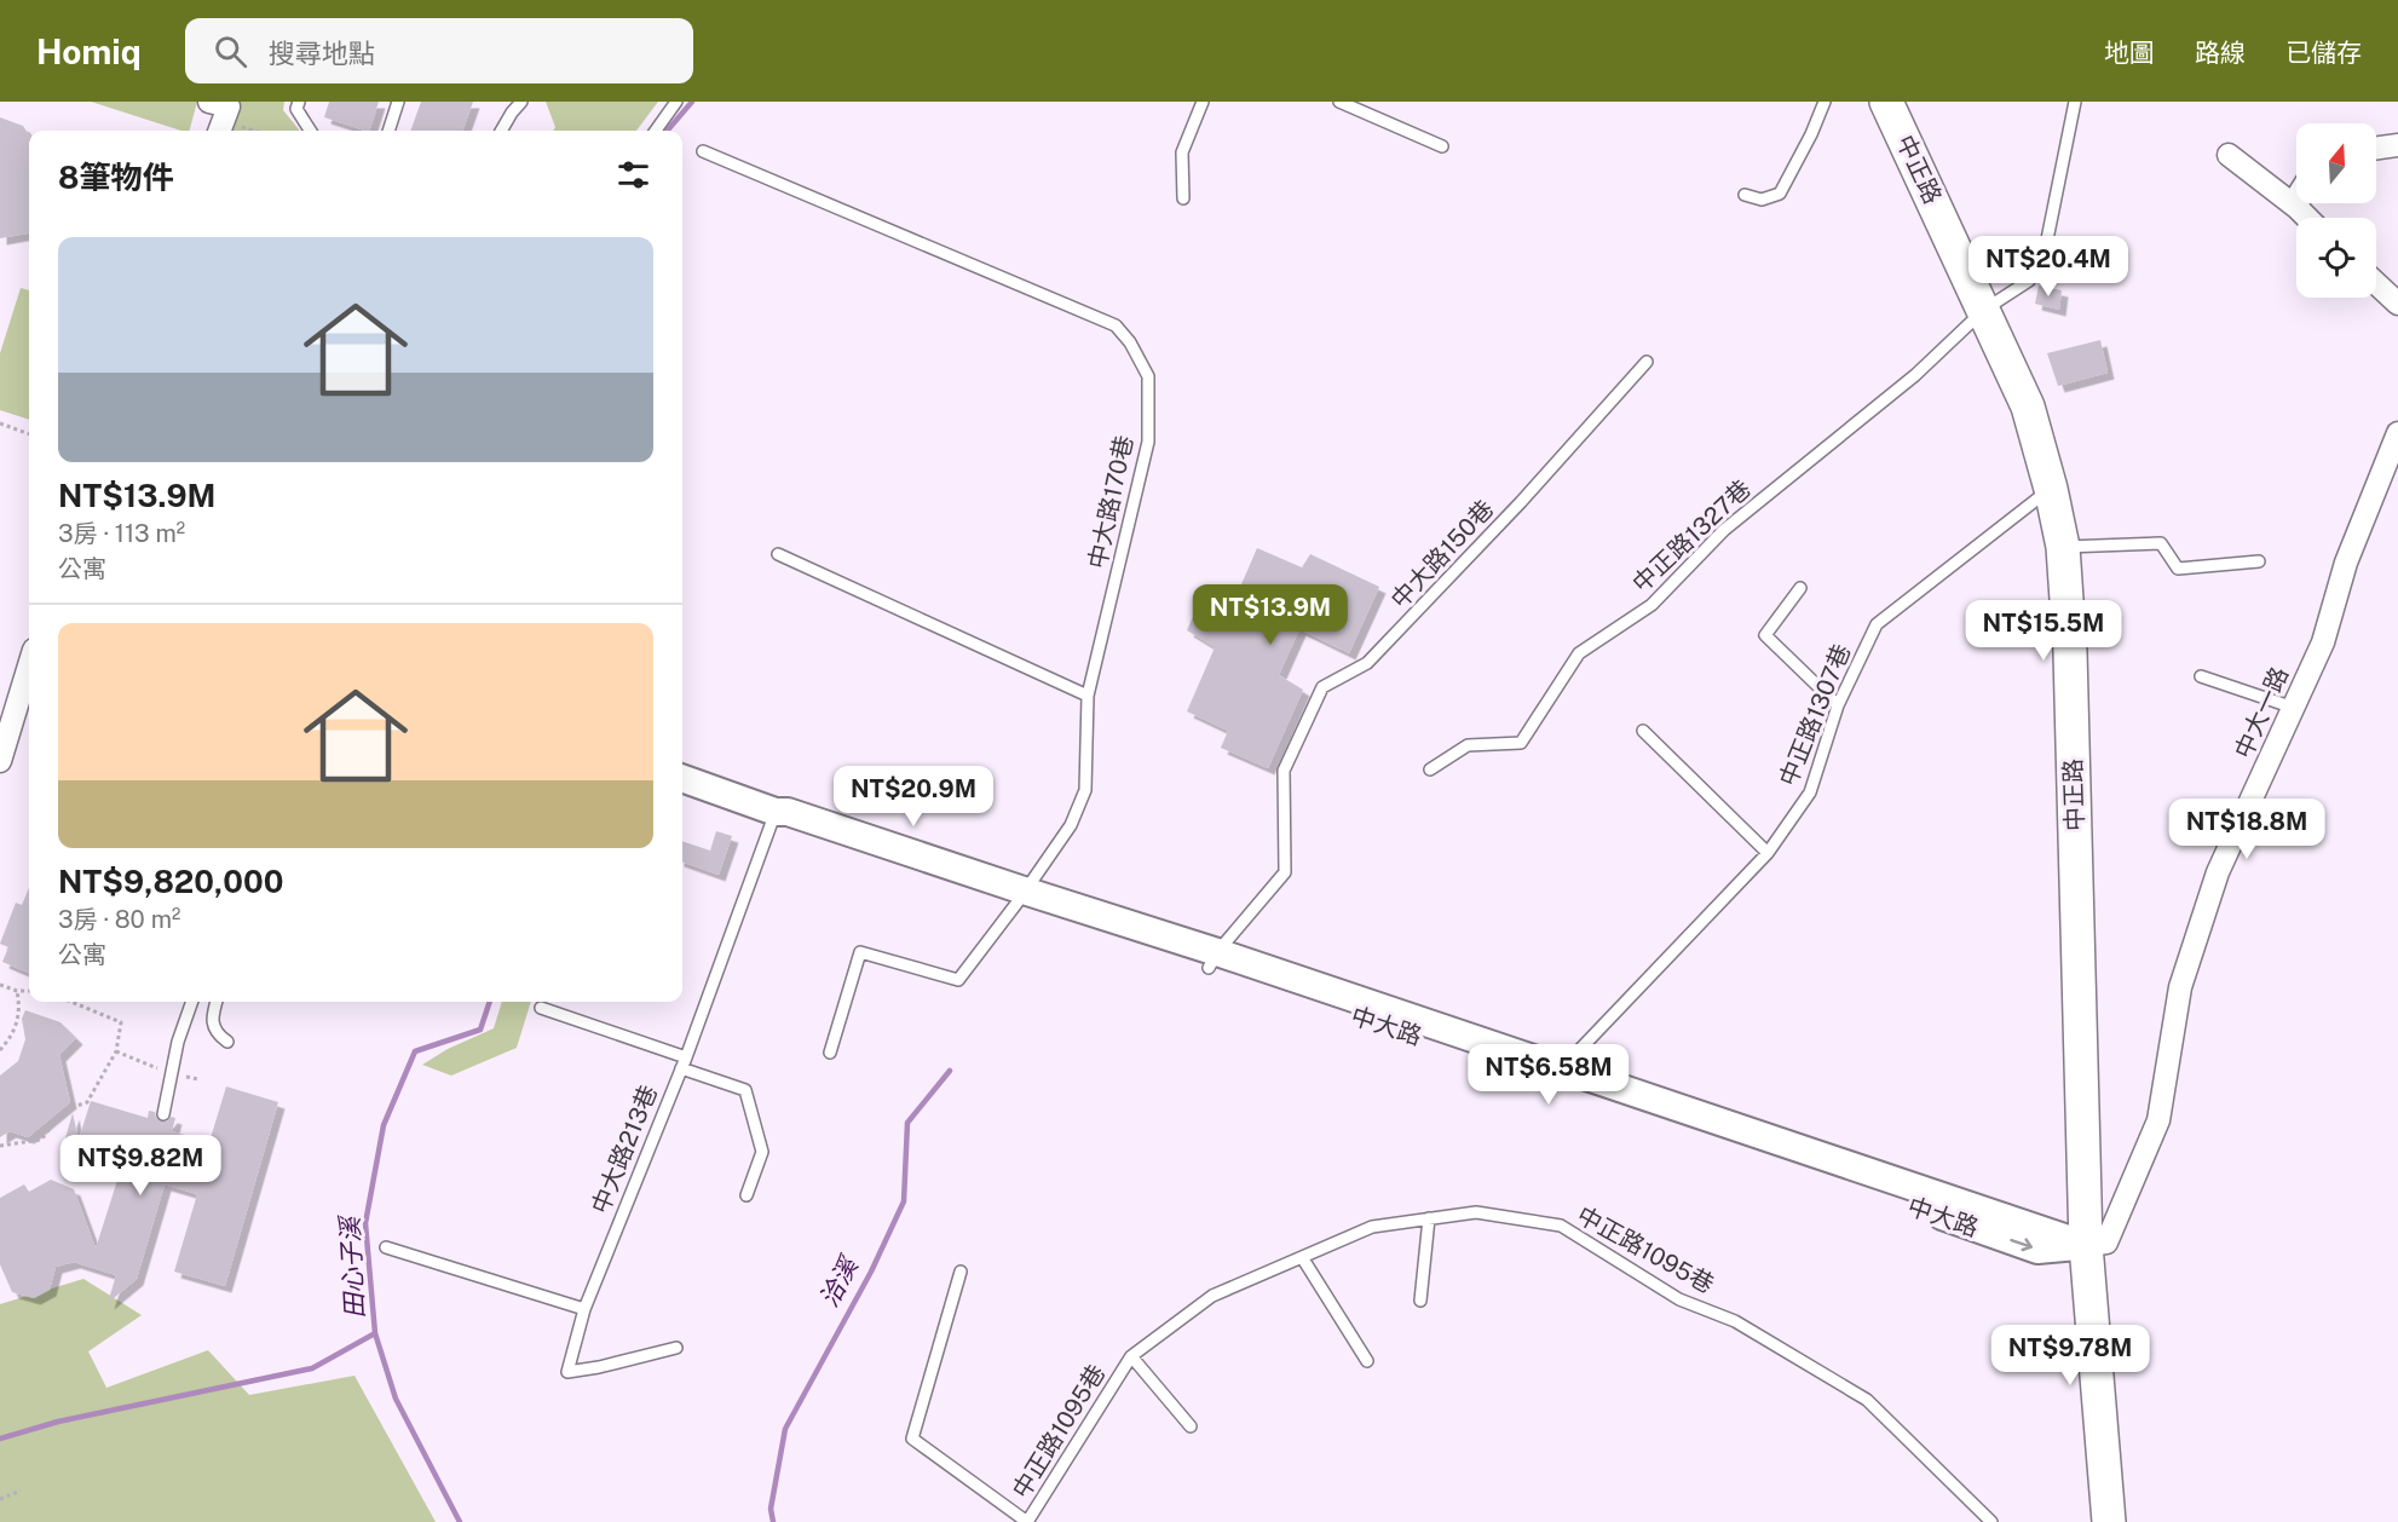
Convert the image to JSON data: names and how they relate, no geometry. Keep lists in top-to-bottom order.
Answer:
{
  "streets": {
    "main road": ["中正路"],
    "street": ["中大一路"],
    "lane": [
      "中大路170巷",
      "中正路1327巷",
      "中大路150巷",
      "中正路1307巷",
      "中大路213巷",
      "中正路1095巷"
    ]
  },
  "crossings": [
    ["中正路", "中正路1327巷"],
    ["中正路", "中大一路"],
    ["中正路", "中正路1307巷"]
  ],
  "water": ["田心子溪", "洽溪"],
  "north": "top",
  "page": {
    "header": "Homiq",
    "search": "搜尋地點",
    "nav": ["地圖", "路線", "已儲存"],
    "heading": "8筆物件",
    "list": [
      {
        "name": "NT$13.9M",
        "note": "3房 · 113 m² · 公寓"
      },
      {
        "name": "NT$9,820,000",
        "note": "3房 · 80 m² · 公寓"
      }
    ],
    "price": [
      "NT$20.4M",
      "NT$13.9M",
      "NT$15.5M",
      "NT$20.9M",
      "NT$18.8M",
      "NT$6.58M",
      "NT$9.82M",
      "NT$9.78M"
    ]
  }
}
